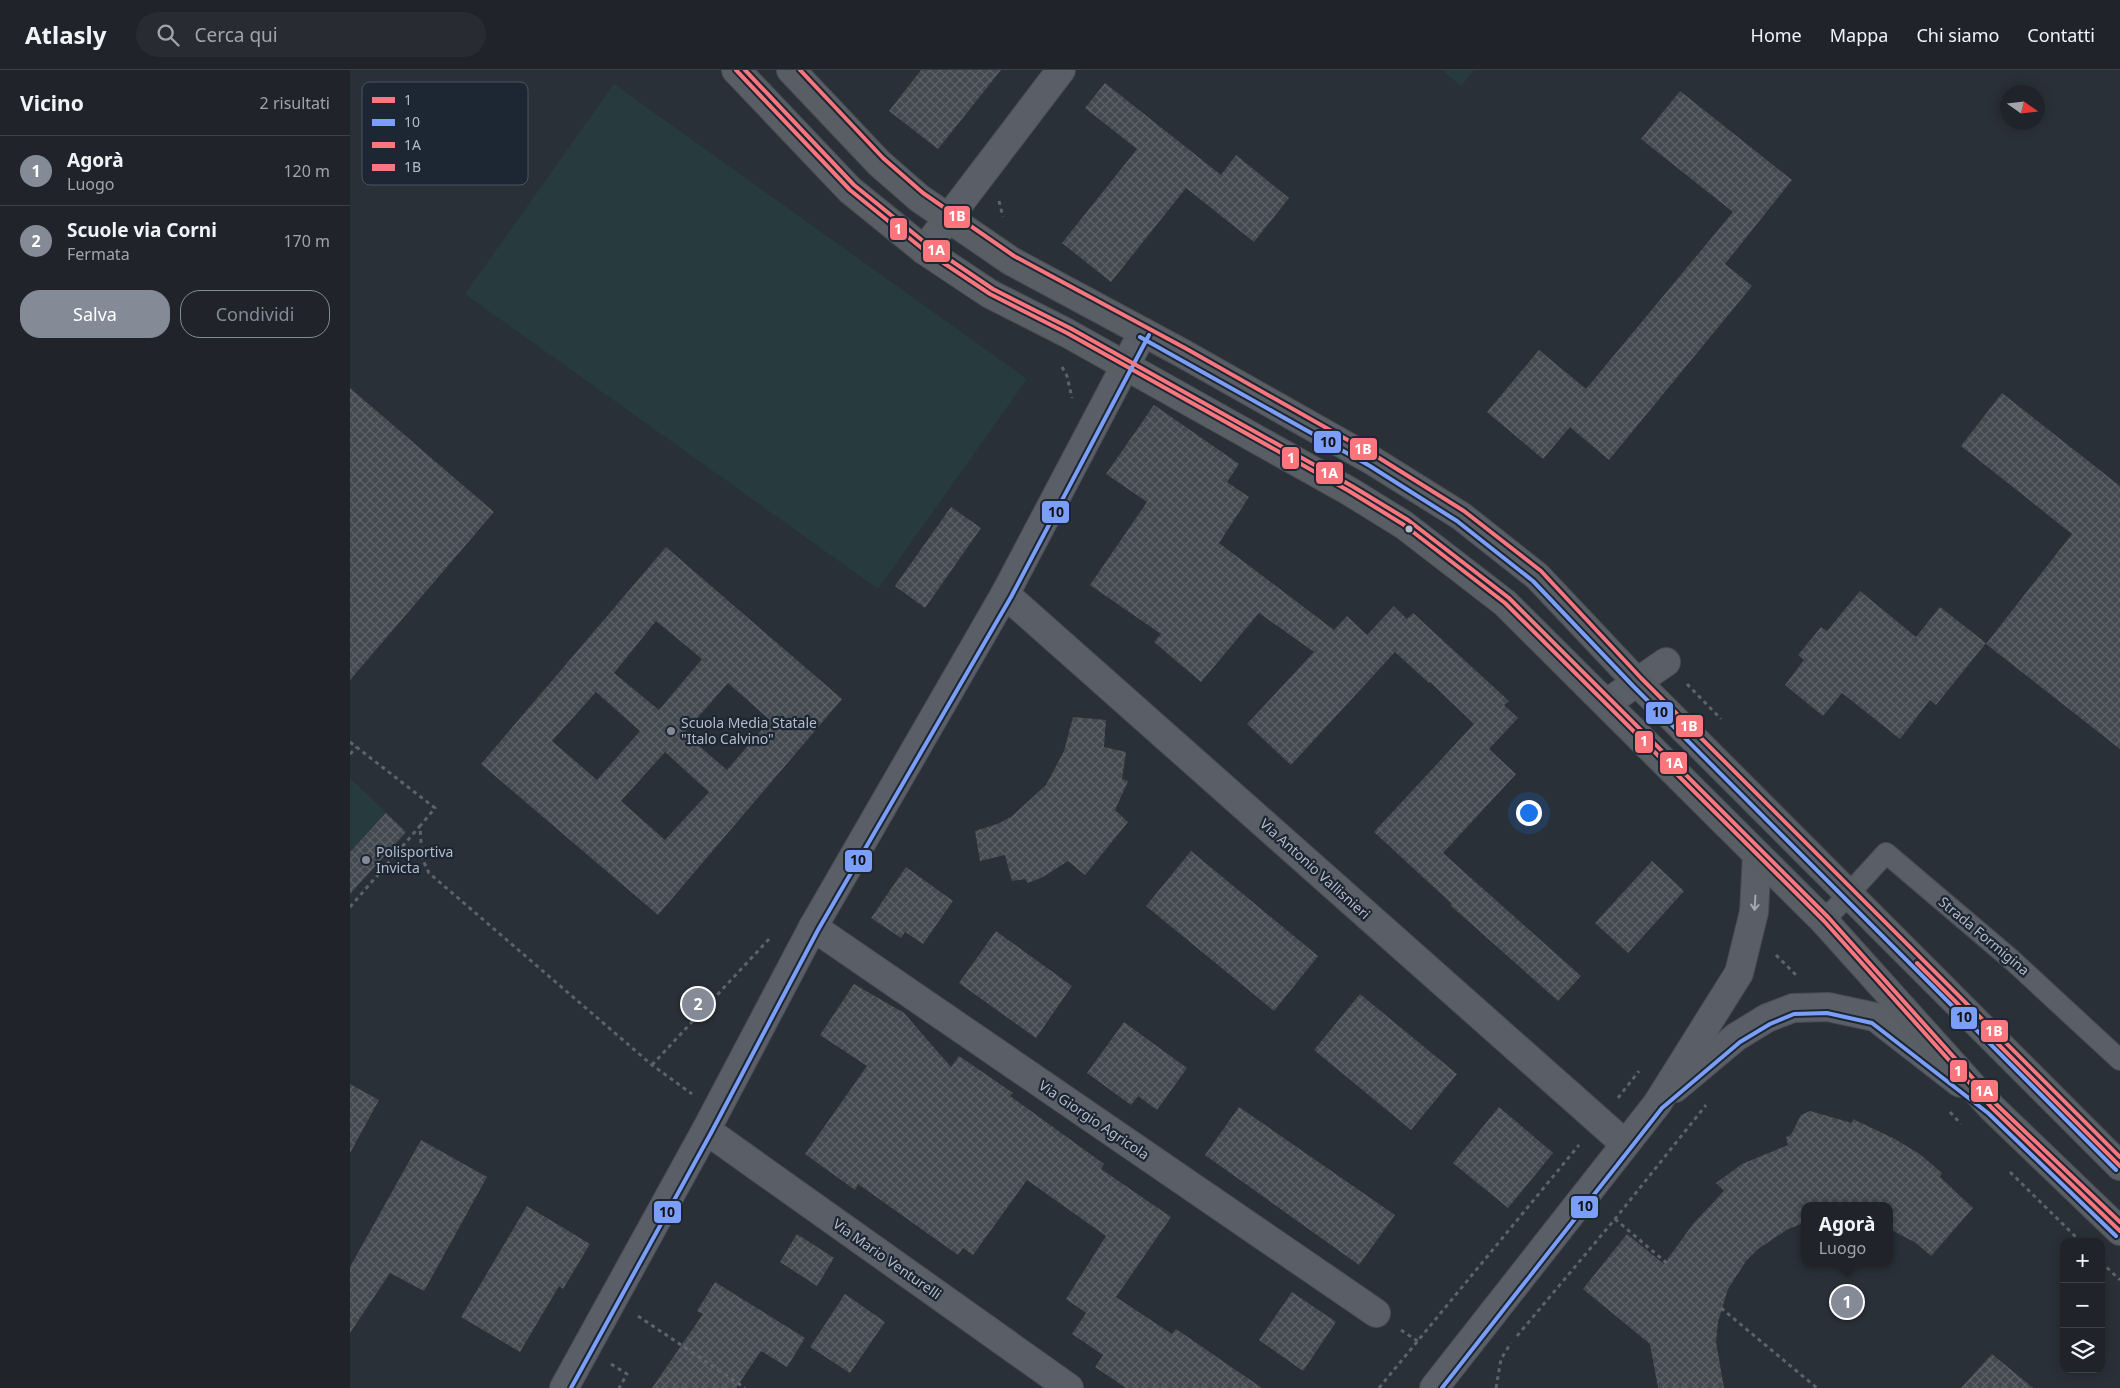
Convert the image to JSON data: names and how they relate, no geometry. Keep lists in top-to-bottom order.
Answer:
{
  "streets": {
    "street": ["Via Antonio Vallisnieri", "Via Giorgio Agricola", "Via Mario Venturelli"],
    "lane": ["Strada Formigina"]
  },
  "places": ["Scuola Media Statale \"Italo Calvino\"", "Polisportiva Invicta"],
  "lines": [
    "transit line 1",
    "transit line 1A",
    "transit line 1B",
    "transit line 10"
  ],
  "legend": [
    "1",
    "10",
    "1A",
    "1B"
  ],
  "north": "right",
  "page": {
    "header": "Atlasly",
    "search": "Cerca qui",
    "nav": [
      "Home",
      "Mappa",
      "Chi siamo",
      "Contatti"
    ],
    "heading": ["Vicino", "2 risultati"],
    "list": [
      {
        "mark": "1",
        "name": "Agorà",
        "note": "Luogo",
        "value": "120 m"
      },
      {
        "mark": "2",
        "name": "Scuole via Corni",
        "note": "Fermata",
        "value": "170 m"
      }
    ],
    "buttons": ["Salva", "Condividi"],
    "pins": ["2", "1"],
    "popup": ["Agorà", "Luogo"],
    "map_buttons": ["+", "−"]
  }
}
